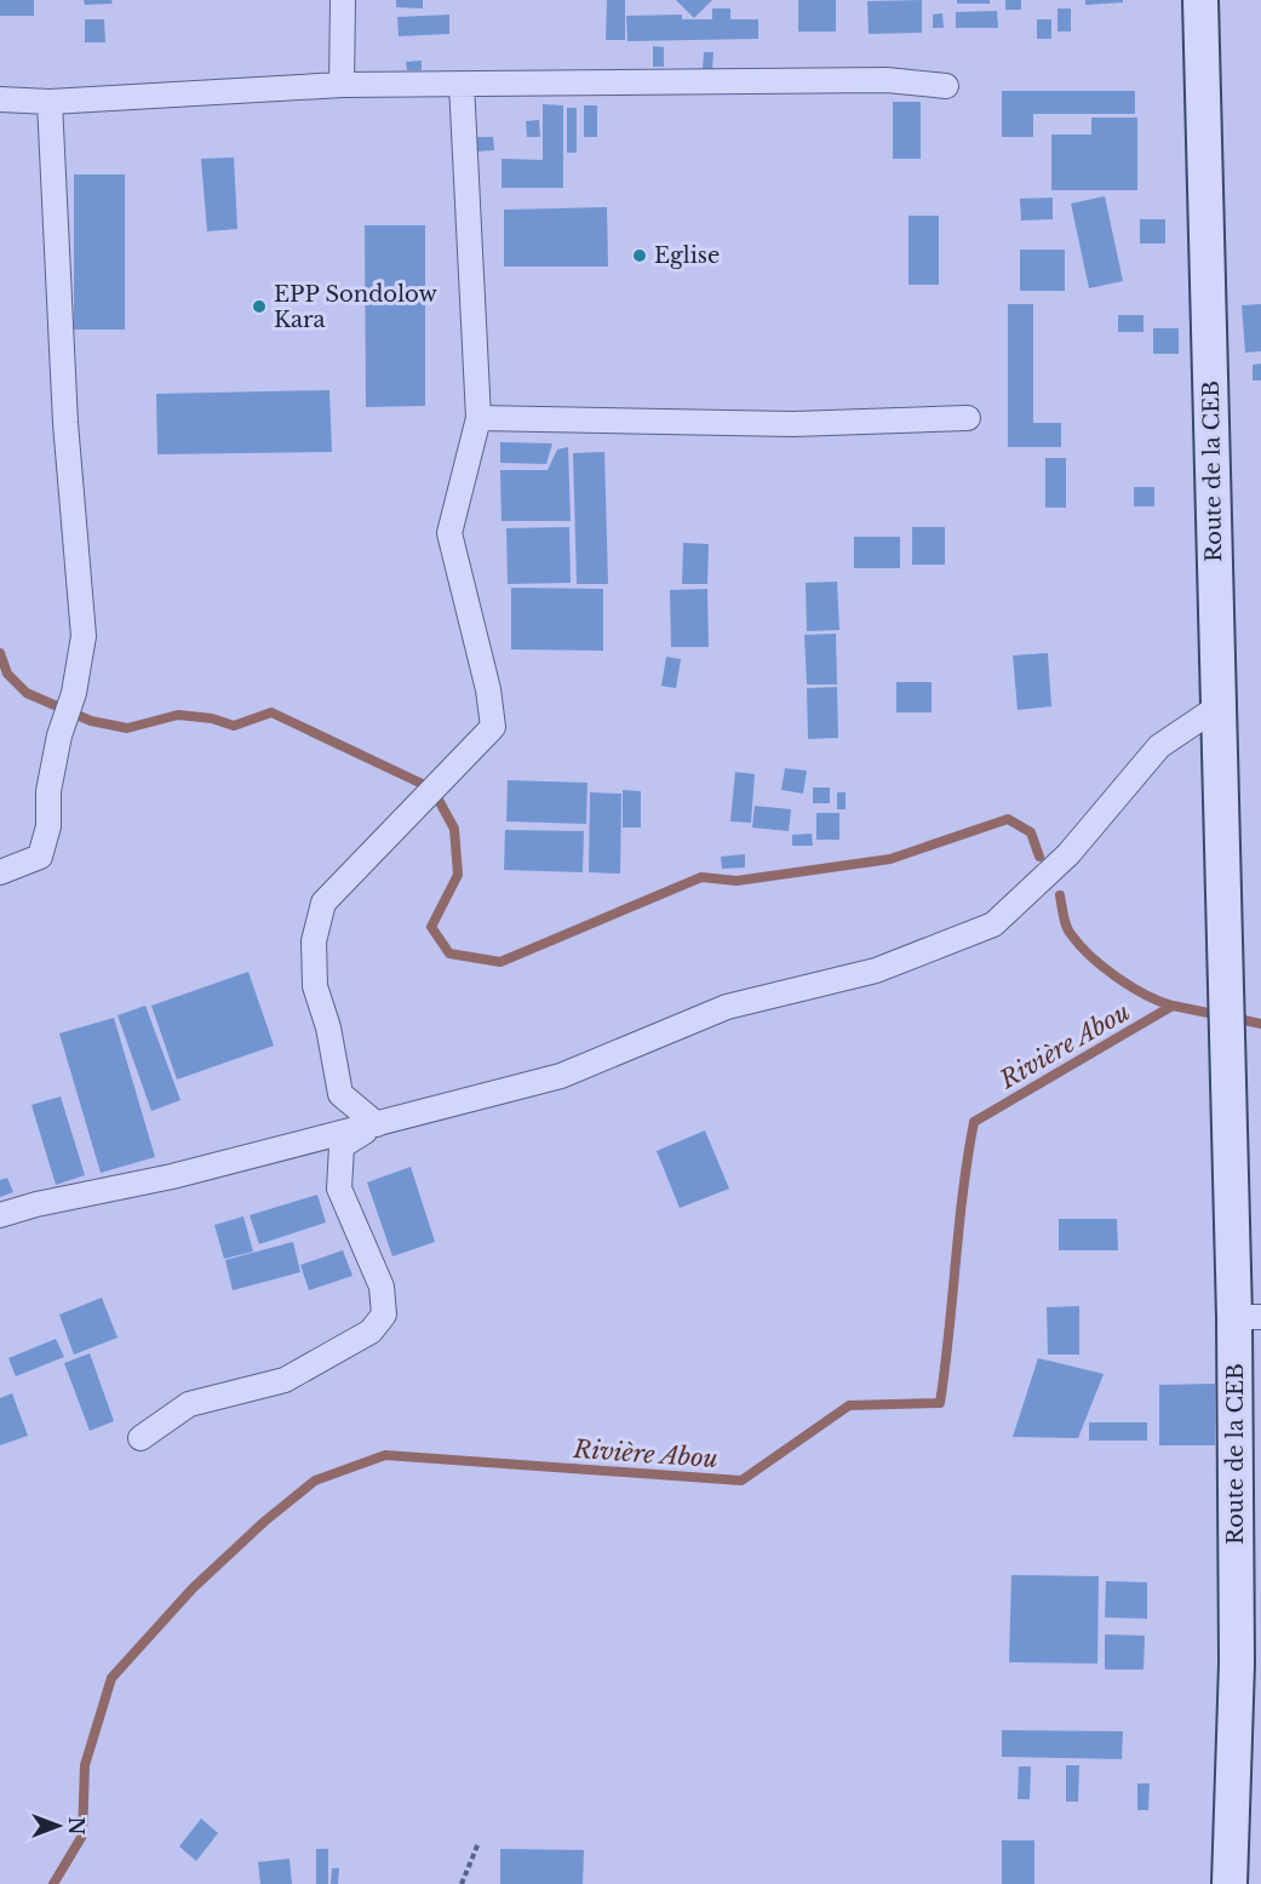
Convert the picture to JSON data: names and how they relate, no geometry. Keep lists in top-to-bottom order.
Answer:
{
  "streets": {
    "main road": ["Route de la CEB"]
  },
  "water": ["Rivière Abou"],
  "places": ["Eglise", "EPP Sondolow Kara"],
  "north": "right"
}
